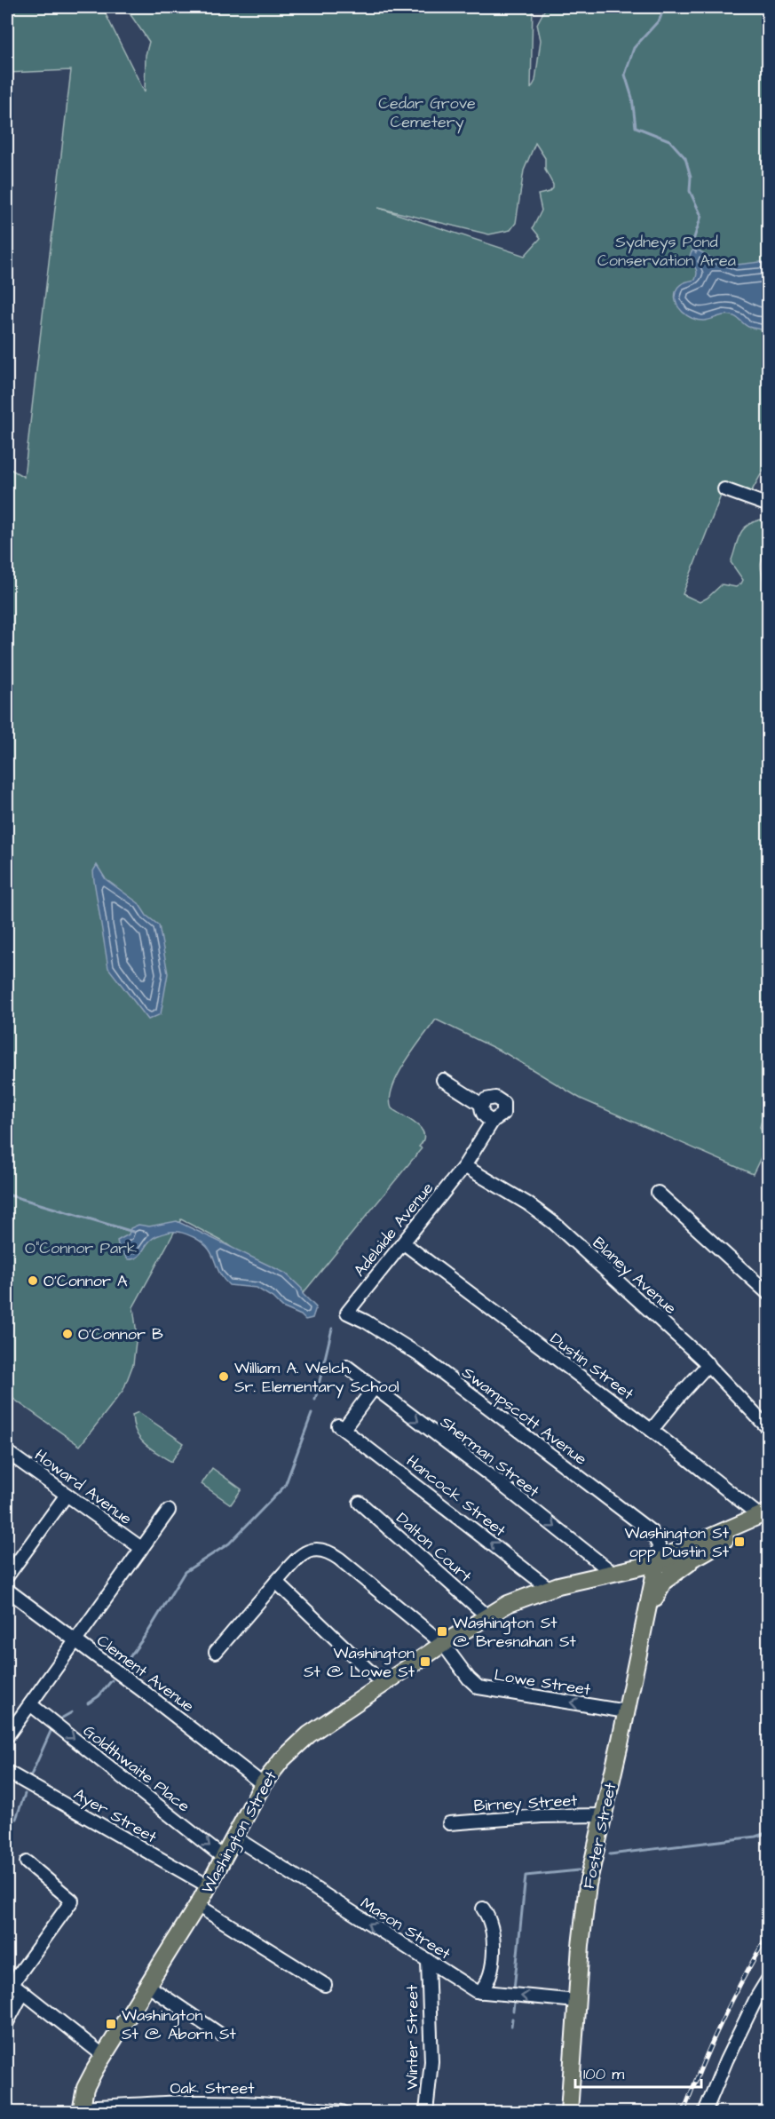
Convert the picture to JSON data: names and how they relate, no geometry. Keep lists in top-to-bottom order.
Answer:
{
  "streets": {
    "main road": ["Washington Street", "Foster Street"],
    "street": [
      "Adelaide Avenue",
      "Blaney Avenue",
      "Dustin Street",
      "Swampscott Avenue",
      "Sherman Street",
      "Howard Avenue",
      "Hancock Street",
      "Dalton Court",
      "Clement Avenue",
      "Lowe Street",
      "Goldthwaite Place",
      "Birney Street",
      "Ayer Street",
      "Mason Street",
      "Winter Street",
      "Oak Street"
    ]
  },
  "crossings": [
    ["Adelaide Avenue", "Blaney Avenue"],
    ["Adelaide Avenue", "Dustin Street"],
    ["Adelaide Avenue", "Swampscott Avenue"],
    ["Dustin Street", "Washington Street"],
    ["Swampscott Avenue", "Washington Street"],
    ["Swampscott Avenue", "Foster Street"],
    ["Sherman Street", "Hancock Street"],
    ["Sherman Street", "Washington Street"],
    ["Hancock Street", "Washington Street"],
    ["Dalton Court", "Washington Street"],
    ["Clement Avenue", "Washington Street"],
    ["Lowe Street", "Washington Street"],
    ["Lowe Street", "Foster Street"],
    ["Goldthwaite Place", "Washington Street"],
    ["Birney Street", "Foster Street"],
    ["Ayer Street", "Washington Street"],
    ["Washington Street", "Foster Street"],
    ["Washington Street", "Mason Street"],
    ["Washington Street", "Oak Street"],
    ["Foster Street", "Mason Street"],
    ["Mason Street", "Winter Street"]
  ],
  "one_way": [
    "Sherman Street",
    "Hancock Street",
    "Lowe Street",
    "Goldthwaite Place"
  ],
  "parks": ["Cedar Grove Cemetery", "Sydneys Pond Conservation Area", "O\"Connor Park"],
  "places": {
    "other": ["O'Connor A", "O'Connor B", "William A. Welch, Sr. Elementary School"],
    "transit": [
      "Washington St opp Dustin St",
      "Washington St @ Bresnahan St",
      "Washington St @ Lowe St",
      "Washington St @ Aborn St"
    ]
  },
  "scale_bar": "100 m"
}
